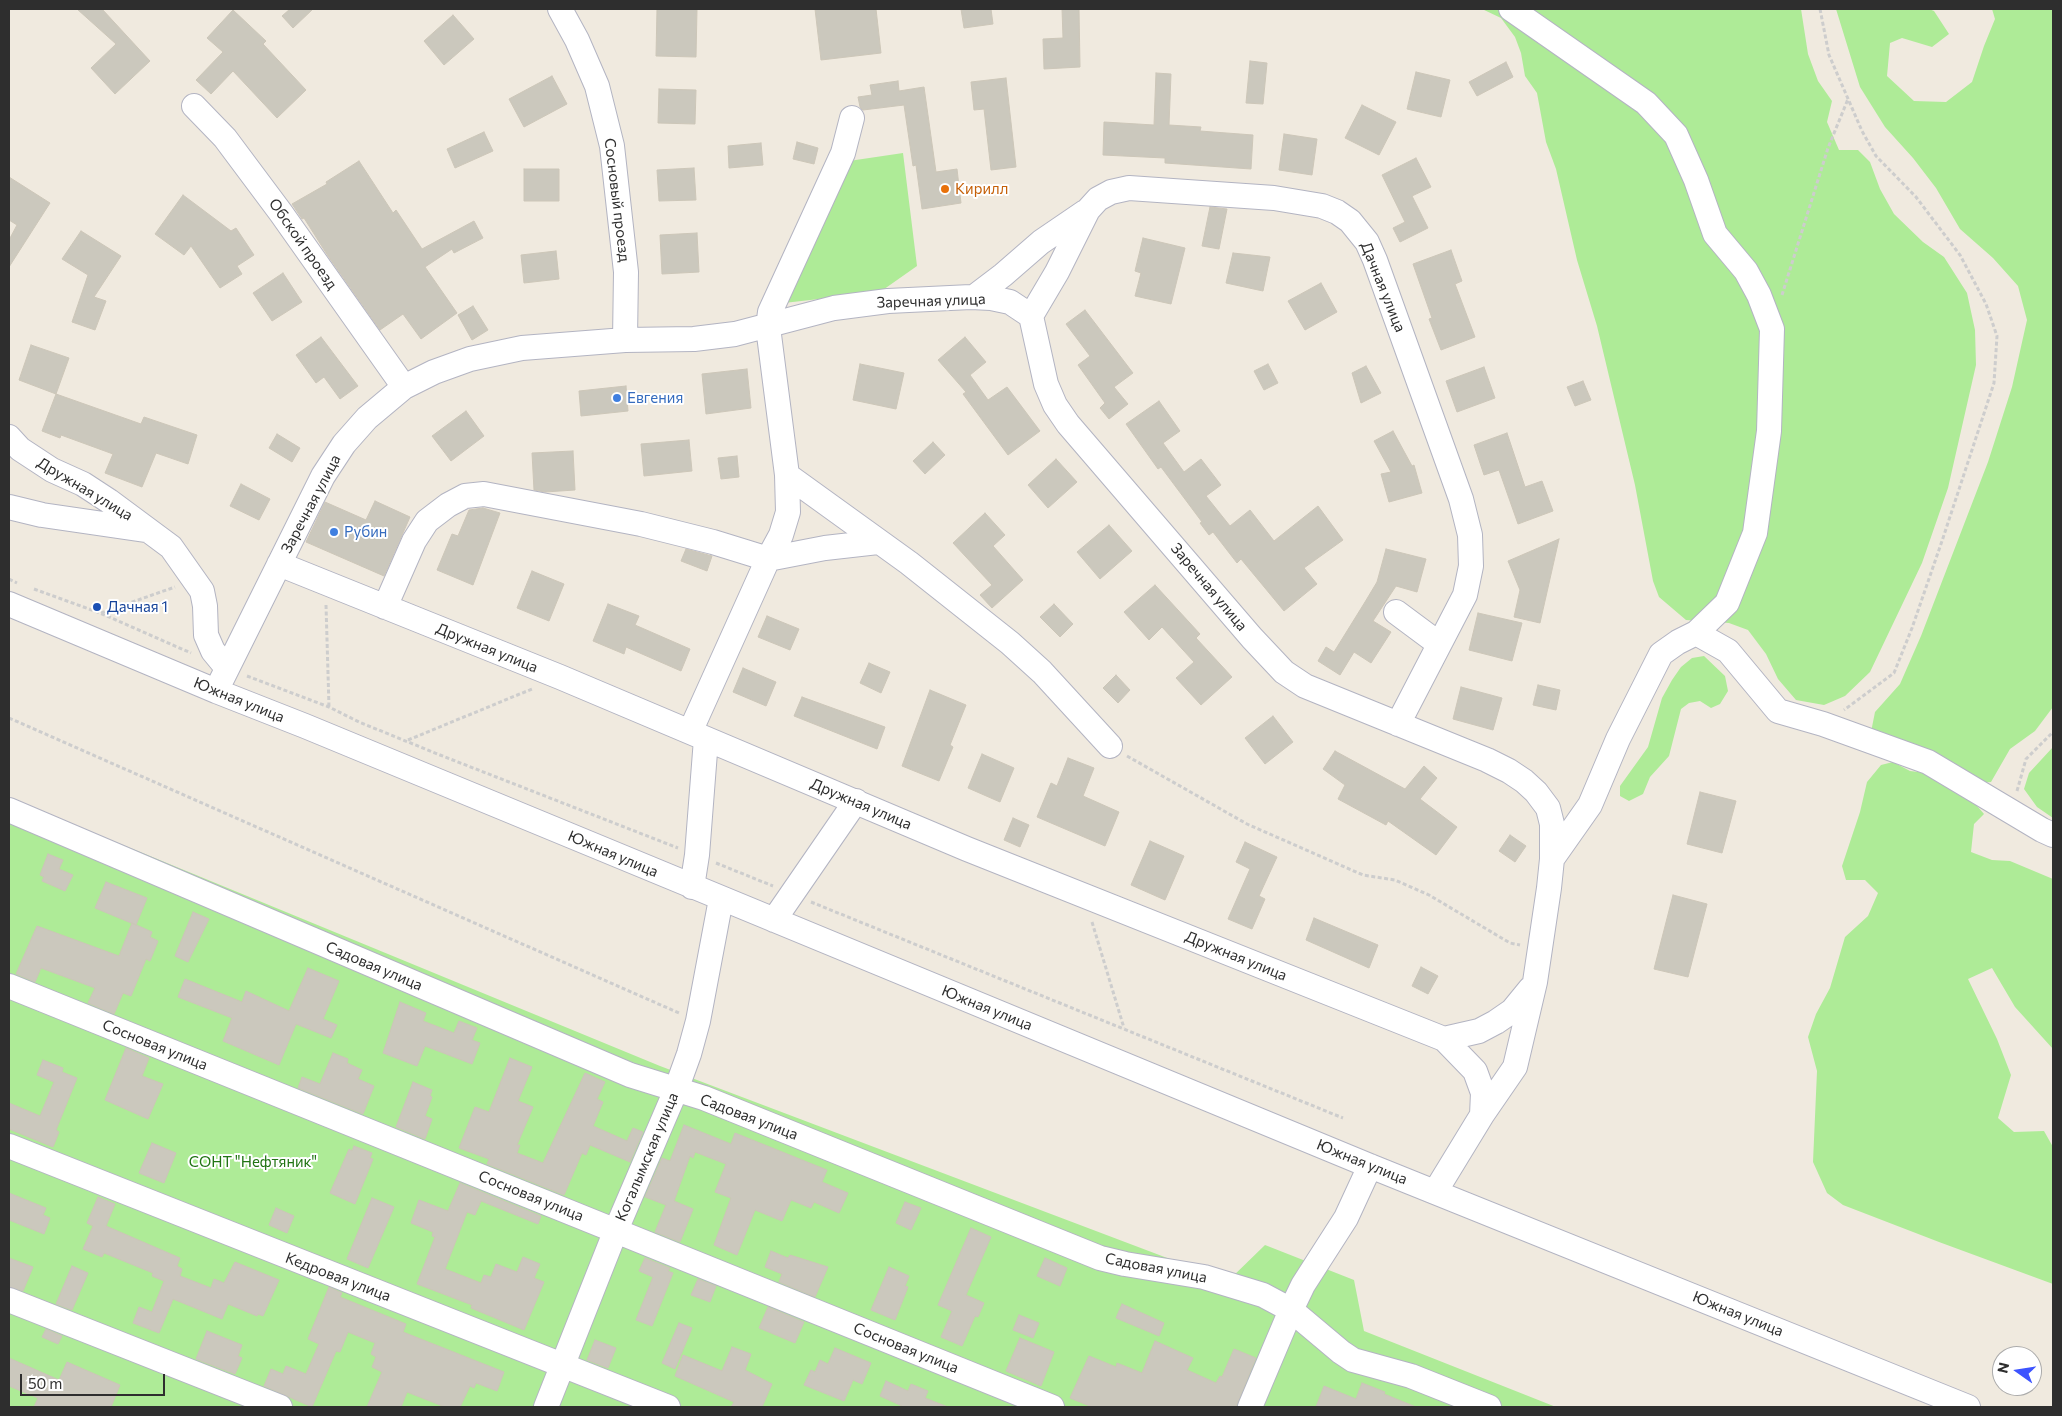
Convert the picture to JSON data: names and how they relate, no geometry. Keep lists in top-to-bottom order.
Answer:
{
  "streets": {
    "street": [
      "Сосновый проезд",
      "Обской проезд",
      "Дачная улица",
      "Заречная улица",
      "Дружная улица",
      "Южная улица",
      "Садовая улица",
      "Сосновая улица",
      "Когалымская улица",
      "Кедровая улица"
    ]
  },
  "crossings": [
    ["Сосновый проезд", "Заречная улица"],
    ["Обской проезд", "Заречная улица"],
    ["Дачная улица", "Заречная улица"],
    ["Заречная улица", "Дружная улица"],
    ["Заречная улица", "Южная улица"],
    ["Южная улица", "Когалымская улица"],
    ["Садовая улица", "Когалымская улица"],
    ["Сосновая улица", "Когалымская улица"],
    ["Когалымская улица", "Кедровая улица"]
  ],
  "parks": ["СОНТ \"Нефтяник\""],
  "places": [
    "Кирилл",
    "Евгения",
    "Рубин",
    "Дачная 1"
  ],
  "scale_bar": "50 m",
  "north": "left"
}
